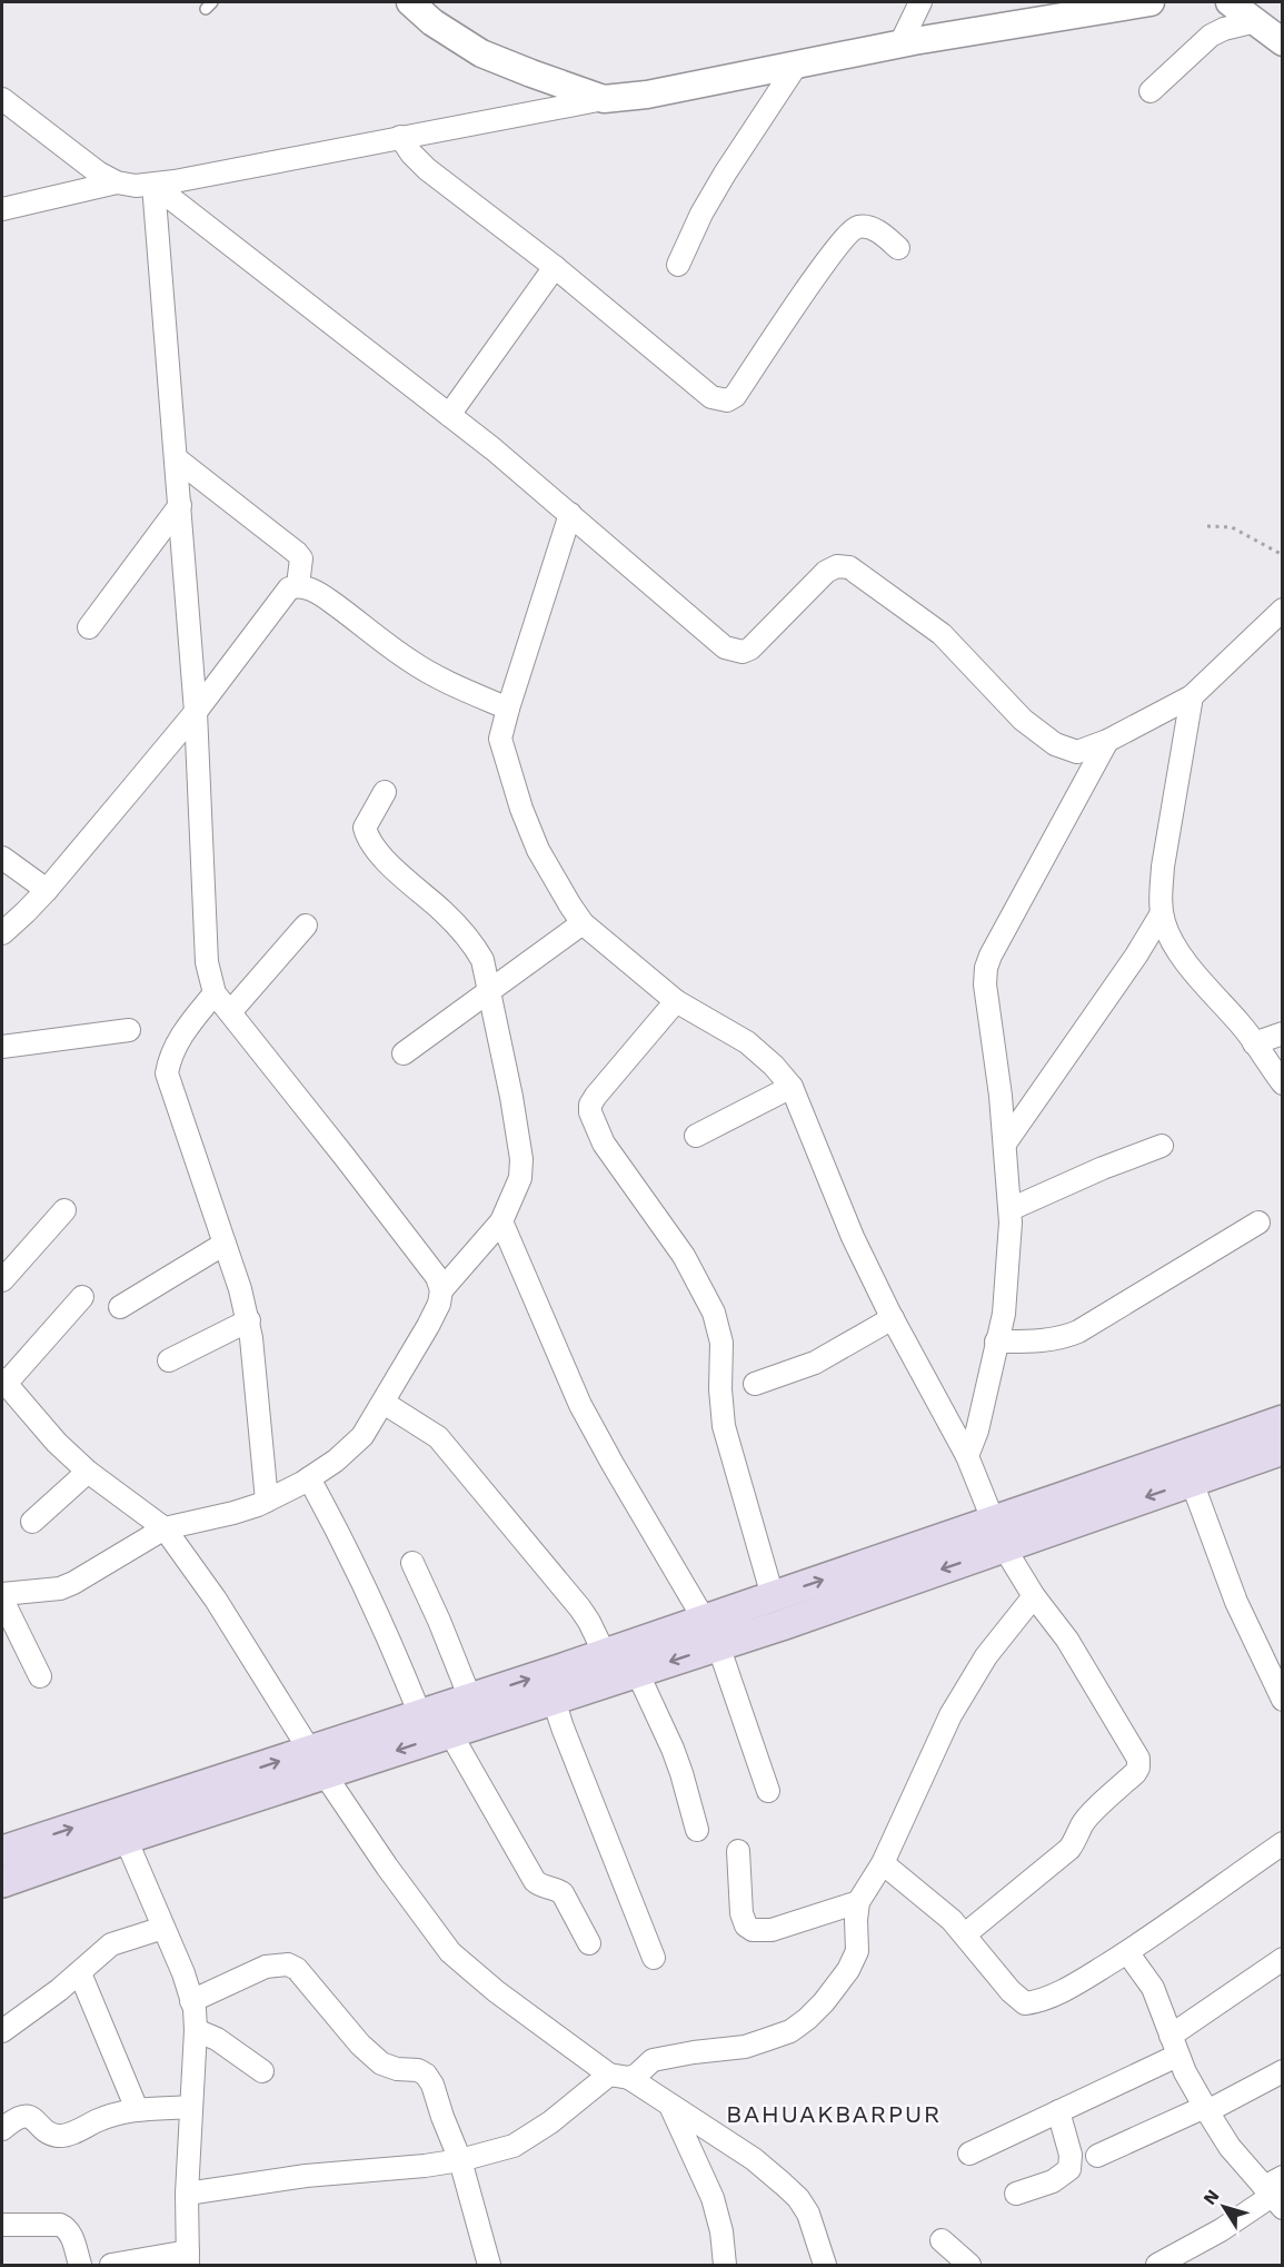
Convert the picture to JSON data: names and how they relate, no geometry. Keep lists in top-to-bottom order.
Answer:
{
  "districts": ["BAHUAKBARPUR"],
  "north": "top left"
}
